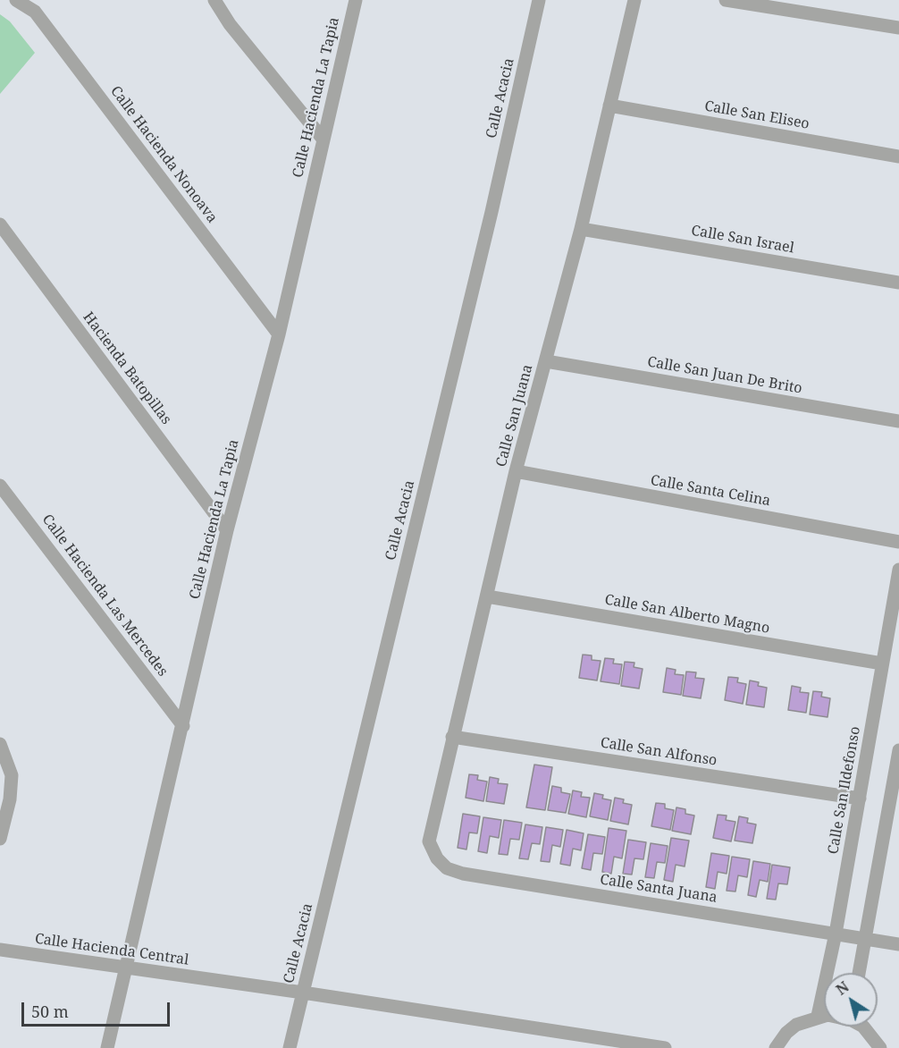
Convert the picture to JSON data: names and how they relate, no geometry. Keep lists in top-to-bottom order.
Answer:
{
  "streets": {
    "street": [
      "Calle Hacienda La Tapia",
      "Calle Acacia",
      "Calle San Eliseo",
      "Calle Hacienda Nonoava",
      "Calle San Israel",
      "Hacienda Batopillas",
      "Calle San Juan De Brito",
      "Calle San Juana",
      "Calle Santa Celina",
      "Calle Hacienda Las Mercedes",
      "Calle San Alberto Magno",
      "Calle San Alfonso",
      "Calle San Ildefonso",
      "Calle Santa Juana",
      "Calle Hacienda Central"
    ]
  },
  "crossings": [
    ["Calle Hacienda La Tapia", "Calle Hacienda Nonoava"],
    ["Calle Hacienda La Tapia", "Hacienda Batopillas"],
    ["Calle Hacienda La Tapia", "Calle Hacienda Las Mercedes"],
    ["Calle Hacienda La Tapia", "Calle Hacienda Central"],
    ["Calle Acacia", "Calle Hacienda Central"],
    ["Calle San Eliseo", "Calle San Juana"],
    ["Calle San Israel", "Calle San Juana"],
    ["Calle San Juan De Brito", "Calle San Juana"],
    ["Calle San Juana", "Calle Santa Celina"],
    ["Calle San Juana", "Calle San Alberto Magno"],
    ["Calle San Juana", "Calle San Alfonso"],
    ["Calle San Juana", "Calle Santa Juana"],
    ["Calle San Alberto Magno", "Calle San Ildefonso"],
    ["Calle San Alfonso", "Calle San Ildefonso"],
    ["Calle San Ildefonso", "Calle Santa Juana"]
  ],
  "scale_bar": "50 m",
  "north": "top left"
}
